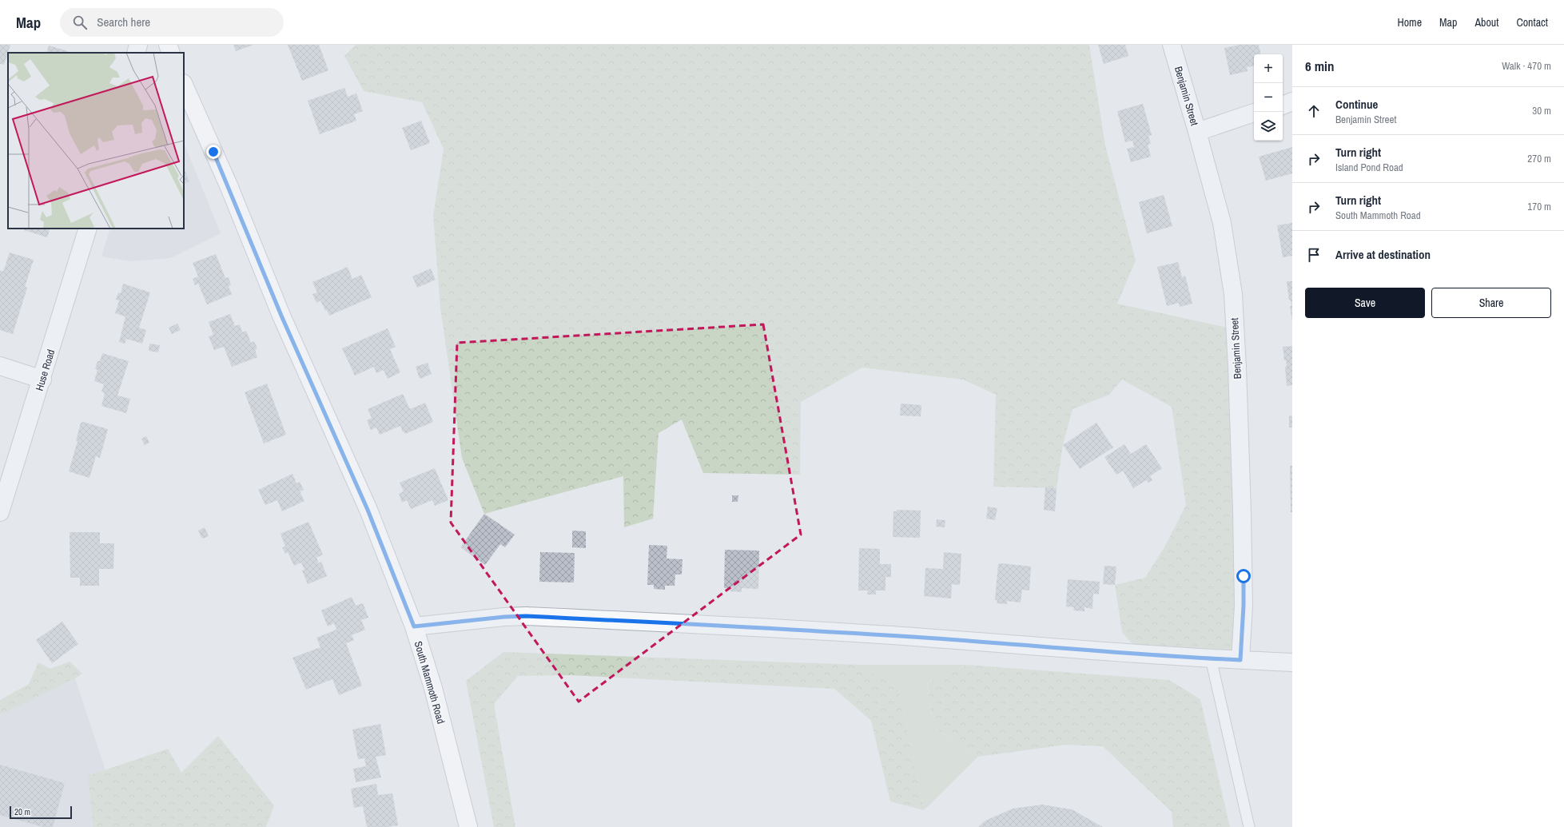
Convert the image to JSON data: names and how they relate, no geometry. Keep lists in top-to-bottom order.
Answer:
{
  "streets": {
    "main road": ["South Mammoth Road"],
    "street": ["Benjamin Street", "Huse Road"]
  },
  "scale_bar": "20 m",
  "page": {
    "header": "Map",
    "search": "Search here",
    "nav": [
      "Home",
      "Map",
      "About",
      "Contact"
    ],
    "heading": ["6 min", "Walk · 470 m"],
    "map_buttons": ["+", "−"],
    "list": [
      ["Continue", "Benjamin Street", "30 m"],
      ["Turn right", "Island Pond Road", "270 m"],
      ["Turn right", "South Mammoth Road", "170 m"],
      "Arrive at destination"
    ],
    "buttons": ["Save", "Share"],
    "scale": "20 m"
  }
}
